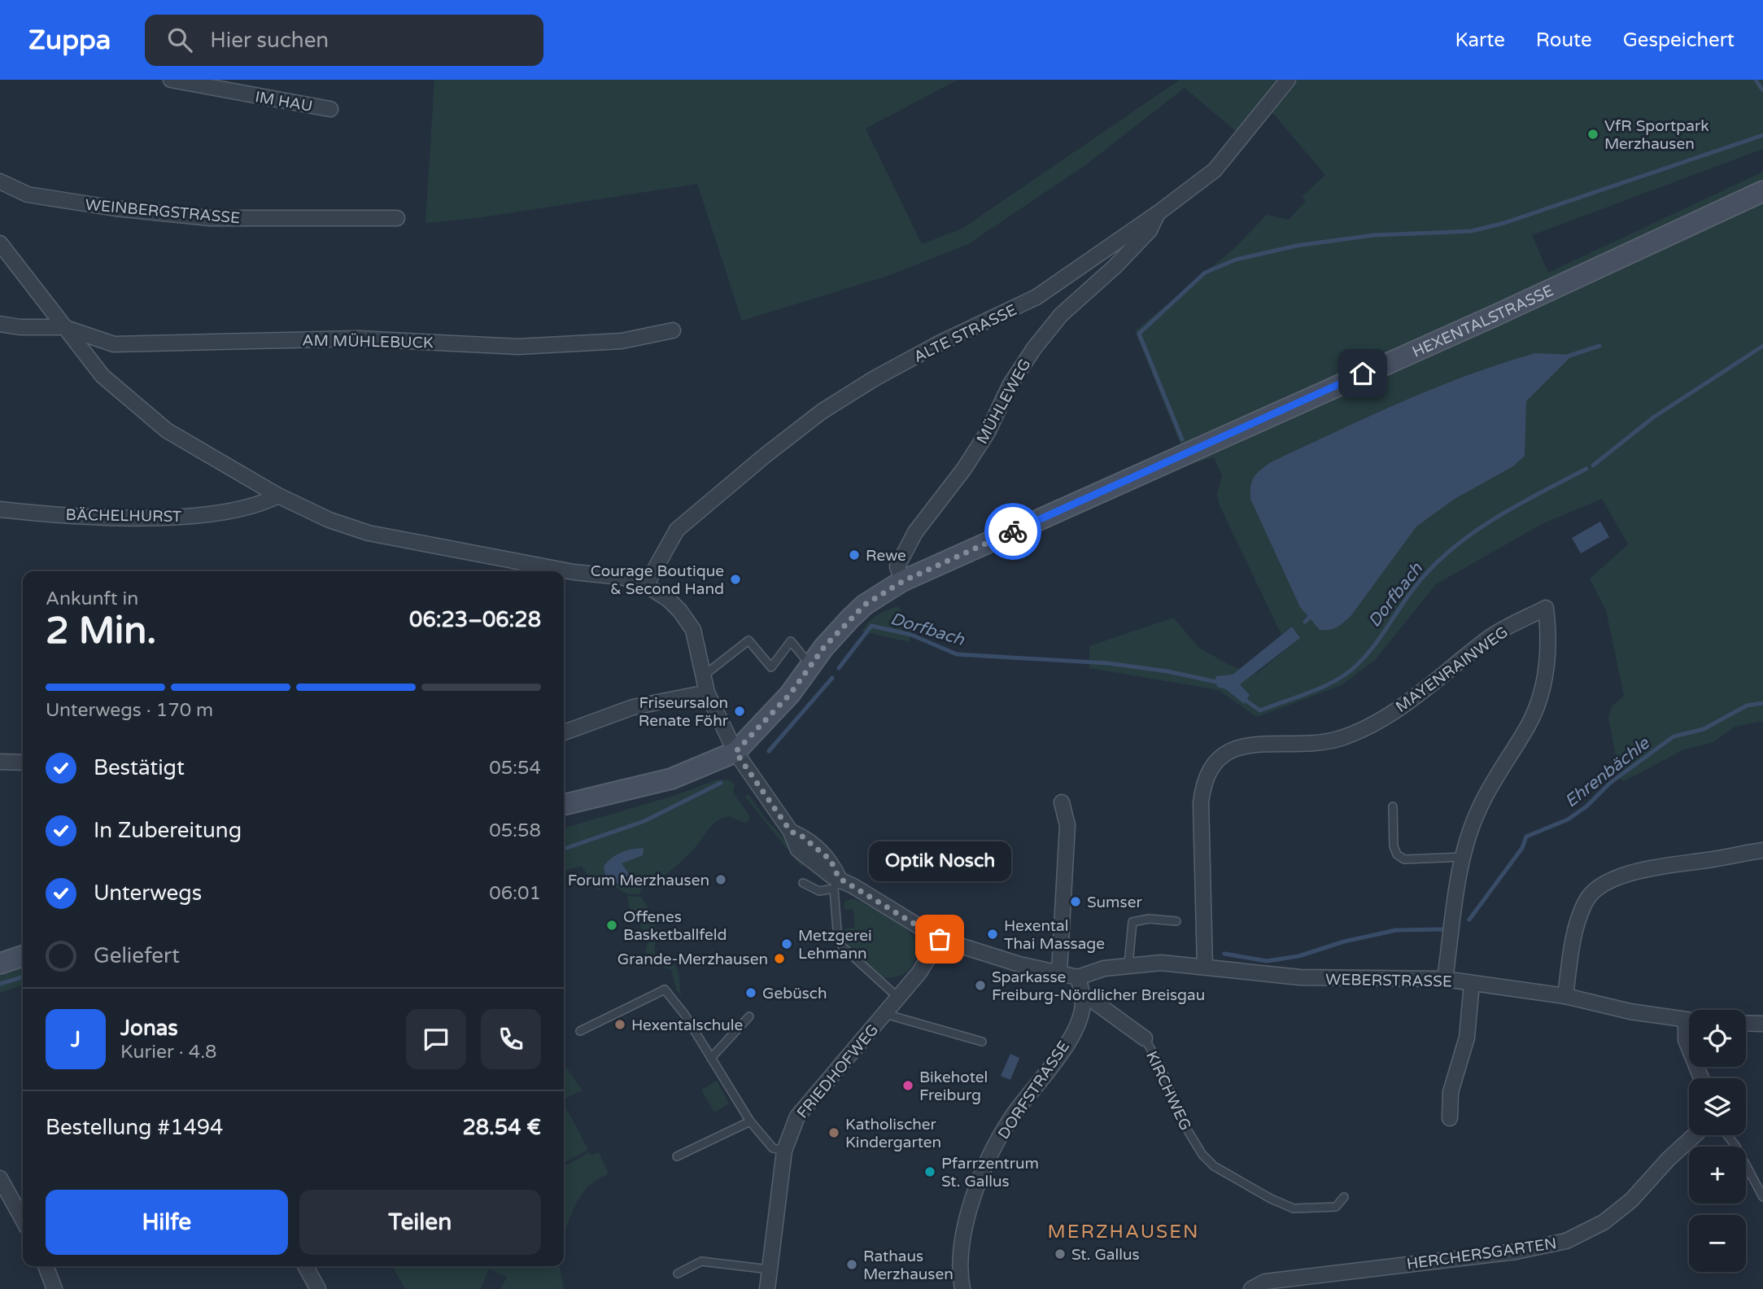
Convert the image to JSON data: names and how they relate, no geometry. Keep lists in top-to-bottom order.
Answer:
{
  "streets": {
    "main road": ["HEXENTALSTRASSE"],
    "street": [
      "IM HAU",
      "WEINBERGSTRASSE",
      "ALTE STRASSE",
      "AM MÜHLEBUCK",
      "MÜHLEWEG",
      "BÄCHELHURST",
      "MAYENRAINWEG",
      "WEBERSTRASSE",
      "FRIEDHOFWEG",
      "DORFSTRASSE",
      "KIRCHWEG",
      "HERCHERSGARTEN"
    ]
  },
  "crossings": [
    ["HEXENTALSTRASSE", "MÜHLEWEG"],
    ["ALTE STRASSE", "MÜHLEWEG"],
    ["MAYENRAINWEG", "WEBERSTRASSE"],
    ["WEBERSTRASSE", "DORFSTRASSE"],
    ["DORFSTRASSE", "KIRCHWEG"]
  ],
  "districts": ["MERZHAUSEN"],
  "water": ["Dorfbach", "Ehrenbächle"],
  "places": [
    "VfR Sportpark Merzhausen",
    "Rewe",
    "Courage Boutique & Second Hand",
    "Friseursalon Renate Föhr",
    "Forum Merzhausen",
    "Sumser",
    "Offenes Basketballfeld",
    "Hexental Thai Massage",
    "Optik Nosch",
    "Metzgerei Lehmann",
    "Grande-Merzhausen",
    "Sparkasse Freiburg-Nördlicher Breisgau",
    "Gebüsch",
    "Hexentalschule",
    "Bikehotel Freiburg",
    "Katholischer Kindergarten",
    "Pfarrzentrum St. Gallus",
    "St. Gallus",
    "Rathaus Merzhausen"
  ],
  "page": {
    "header": "Zuppa",
    "search": "Hier suchen",
    "nav": ["Karte", "Route", "Gespeichert"],
    "heading": ["2 Min.", "Ankunft in", "06:23–06:28"],
    "panel": [
      "Jonas",
      "Kurier · 4.8",
      "Bestellung #1494",
      "28.54 €"
    ],
    "bar": "Unterwegs · 170 m",
    "list": [
      ["Bestätigt", "05:54"],
      ["In Zubereitung", "05:58"],
      ["Unterwegs", "06:01"],
      "Geliefert"
    ],
    "bubble": "Optik Nosch",
    "round": "J",
    "map_buttons": ["+", "−"],
    "buttons": ["Hilfe", "Teilen"]
  }
}
